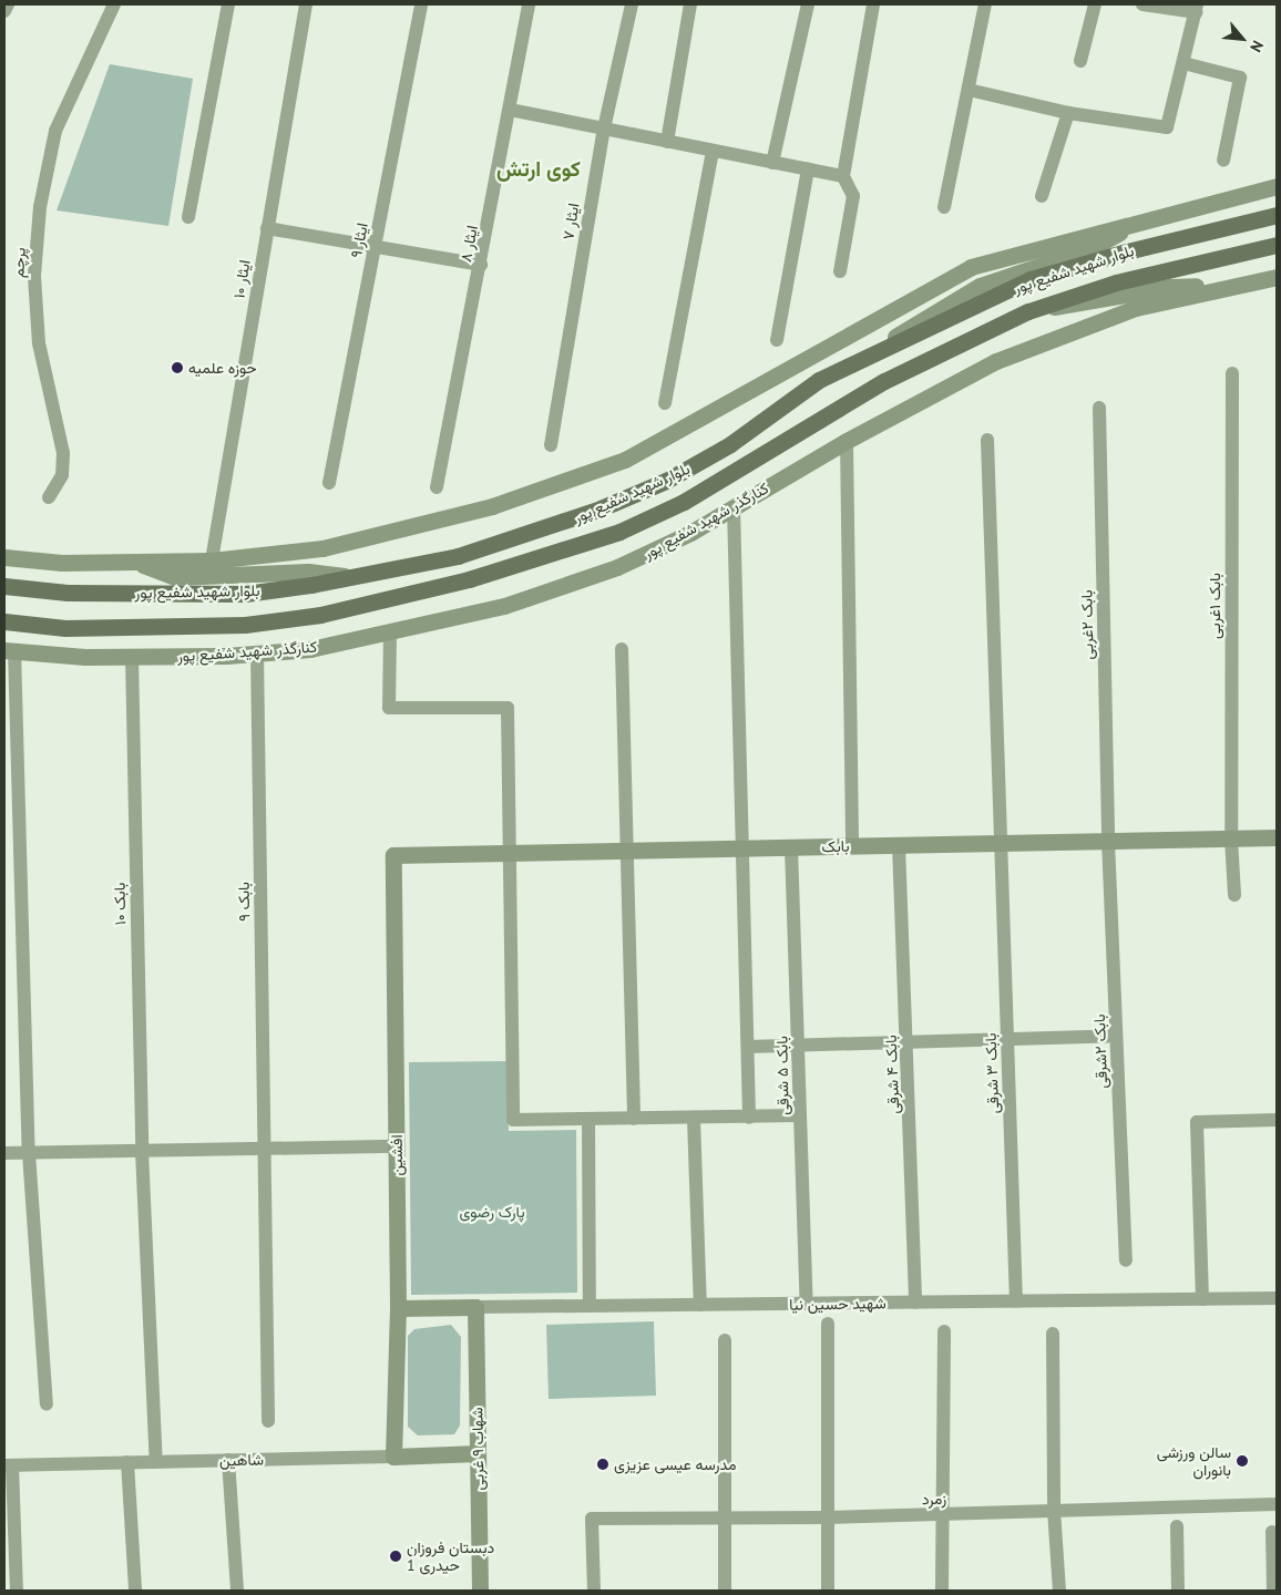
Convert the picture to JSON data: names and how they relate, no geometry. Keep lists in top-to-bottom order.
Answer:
{
  "streets": {
    "main road": [
      "بلوار شهید شفیع پور",
      "کنارگذر شهید شفیع پور",
      "بابک",
      "افشین",
      "شهید حسین نیا",
      "شهاب ۹ غربی",
      "شاهین"
    ],
    "street": [
      "ایثار ۷",
      "ایثار ۹",
      "ایثار ۸",
      "پرچم",
      "ایثار ۱۰",
      "بابک ۱غربی",
      "بابک ۲غربی",
      "بابک ۹",
      "بابک ۱۰",
      "بابک ۲شرقی",
      "بابک ۳ شرقی",
      "بابک ۴ شرقی",
      "بابک ۵ شرقی",
      "زمرد"
    ]
  },
  "crossings": [
    ["کنارگذر شهید شفیع پور", "بابک ۹"],
    ["کنارگذر شهید شفیع پور", "بابک ۱۰"],
    ["بابک ۱غربی", "بابک"],
    ["بابک ۲غربی", "بابک"],
    ["بابک ۲غربی", "بابک ۲شرقی"],
    ["بابک", "بابک ۲شرقی"],
    ["بابک", "بابک ۳ شرقی"],
    ["بابک", "بابک ۴ شرقی"],
    ["بابک", "بابک ۵ شرقی"],
    ["بابک", "افشین"],
    ["بابک ۱۰", "شاهین"],
    ["بابک ۳ شرقی", "شهید حسین نیا"],
    ["بابک ۴ شرقی", "شهید حسین نیا"],
    ["بابک ۵ شرقی", "شهید حسین نیا"],
    ["افشین", "شهید حسین نیا"],
    ["افشین", "شاهین"],
    ["شهید حسین نیا", "شهاب ۹ غربی"],
    ["شهاب ۹ غربی", "شاهین"]
  ],
  "districts": ["کوی ارتش"],
  "parks": ["پارک رضوی"],
  "places": [
    "حوزه علمیه",
    "سالن ورزشی بانوران",
    "مدرسه عیسی عزیزی",
    "دبستان فروزان حیدری 1"
  ],
  "north": "bottom right"
}
